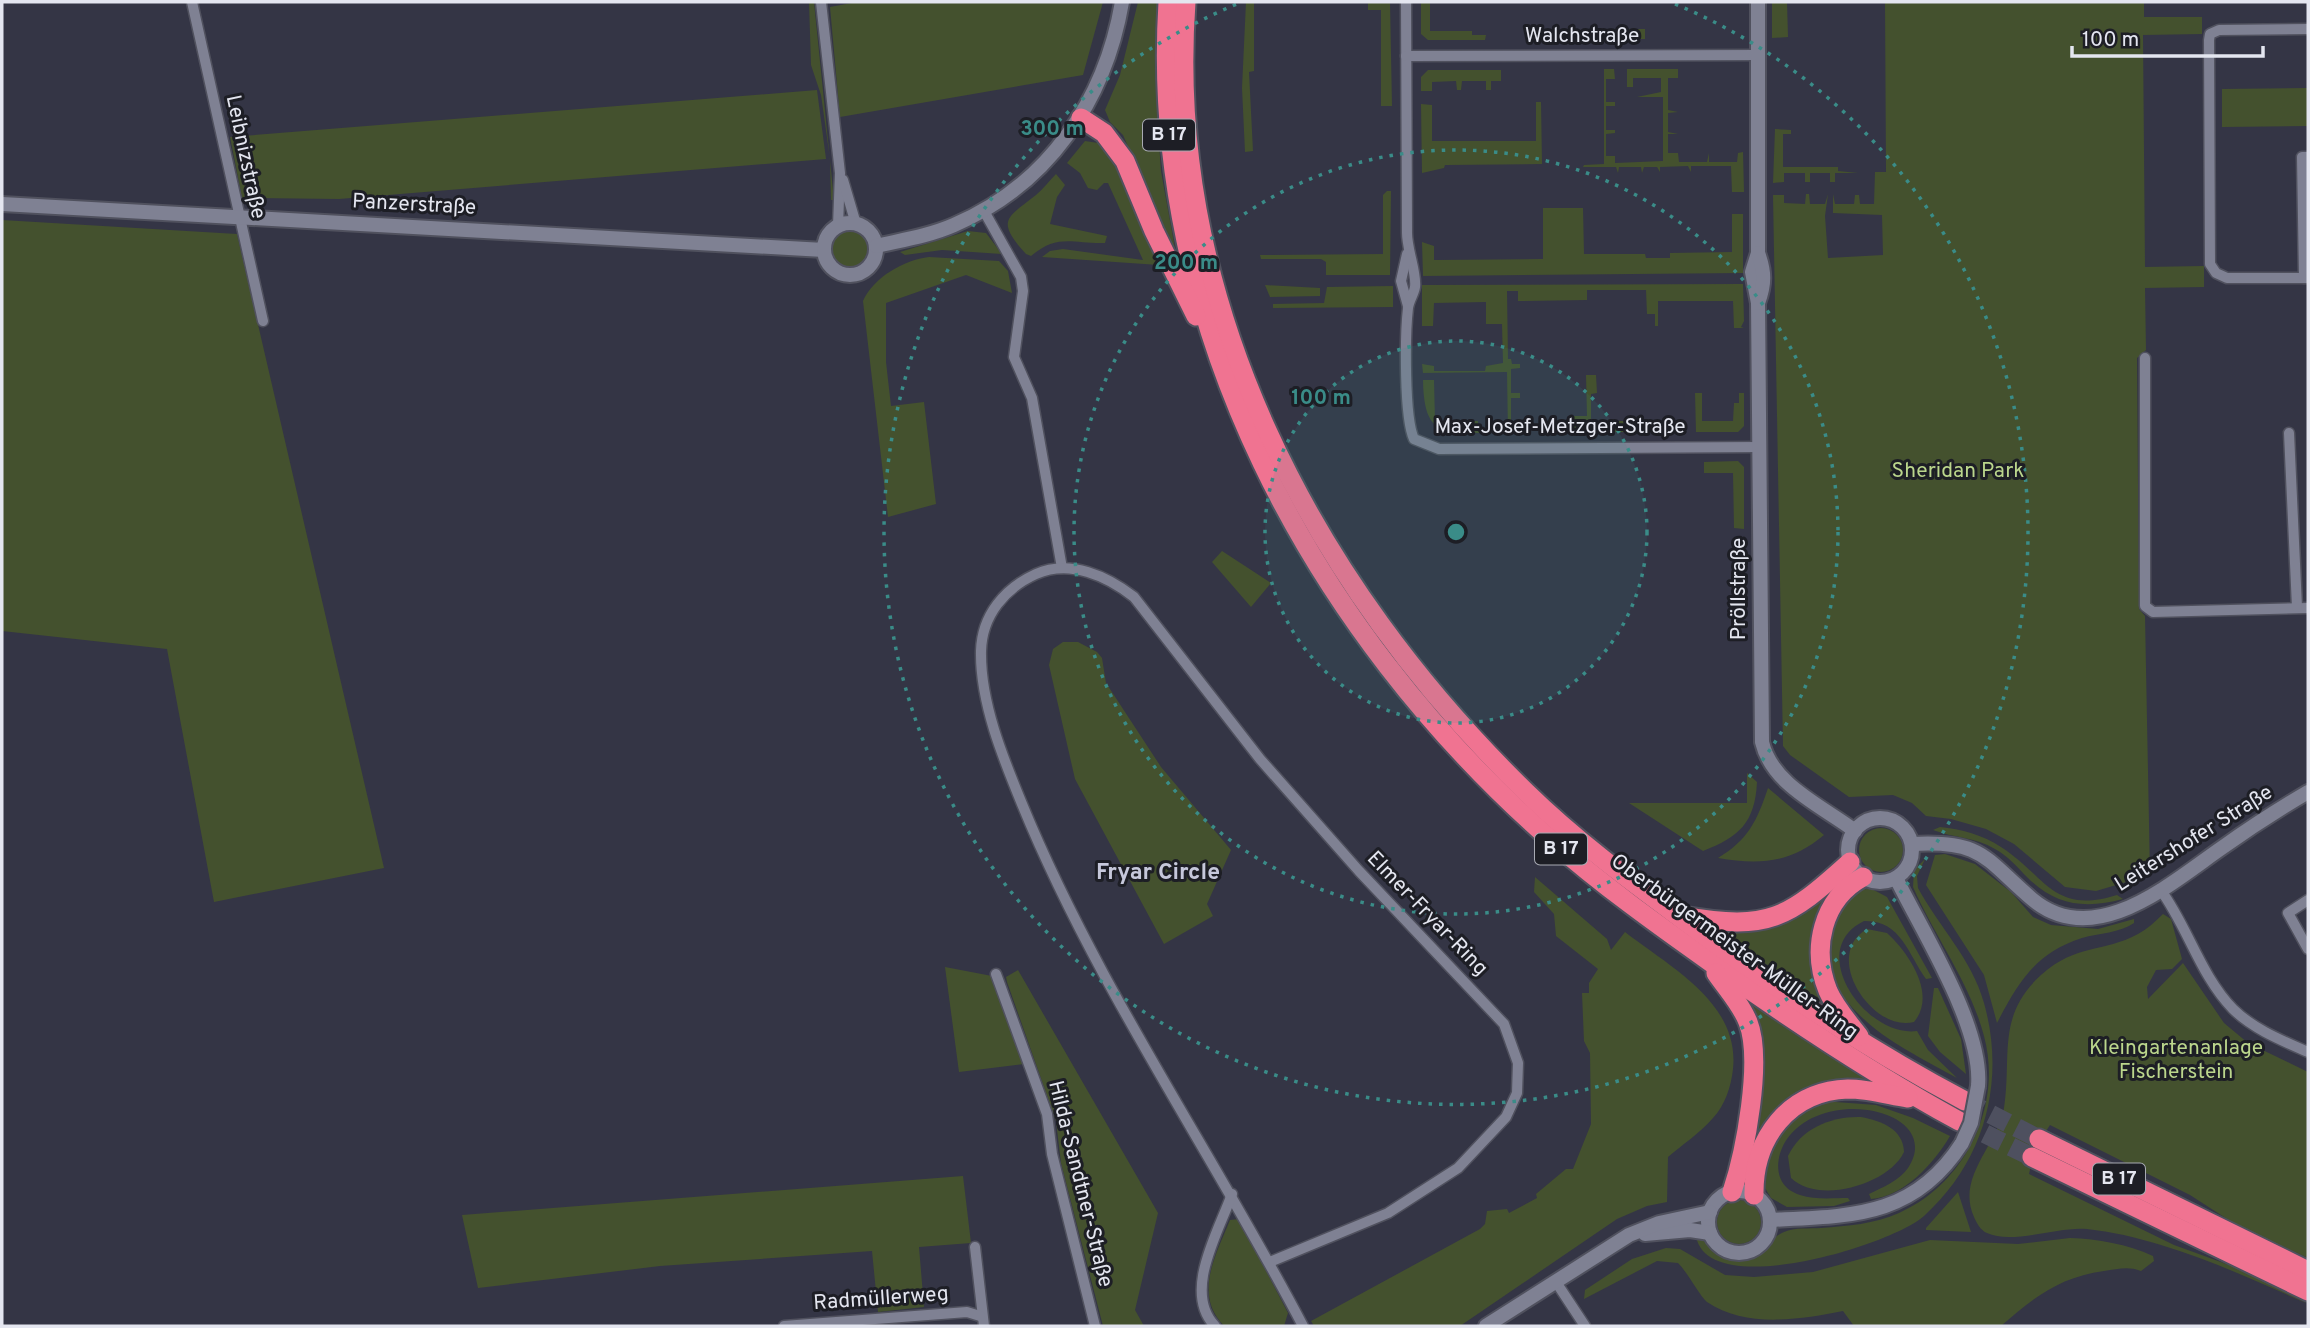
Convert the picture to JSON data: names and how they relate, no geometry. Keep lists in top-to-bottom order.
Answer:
{
  "streets": {
    "highway": ["B 17", "Oberbürgermeister-Müller-Ring"],
    "street": [
      "Walchstraße",
      "Leibnizstraße",
      "Panzerstraße",
      "Max-Josef-Metzger-Straße",
      "Pröllstraße",
      "Leitershofer Straße",
      "Elmer-Fryar-Ring",
      "Hilda-Sandtner-Straße",
      "Radmüllerweg"
    ]
  },
  "crossings": [
    ["Walchstraße", "Max-Josef-Metzger-Straße"],
    ["Walchstraße", "Pröllstraße"],
    ["Leibnizstraße", "Panzerstraße"],
    ["Max-Josef-Metzger-Straße", "Pröllstraße"],
    ["Pröllstraße", "Leitershofer Straße"]
  ],
  "districts": ["Fryar Circle"],
  "parks": ["Sheridan Park", "Kleingartenanlage Fischerstein"],
  "scale_bar": "100 m",
  "rings": ["300 m", "200 m", "100 m"]
}
